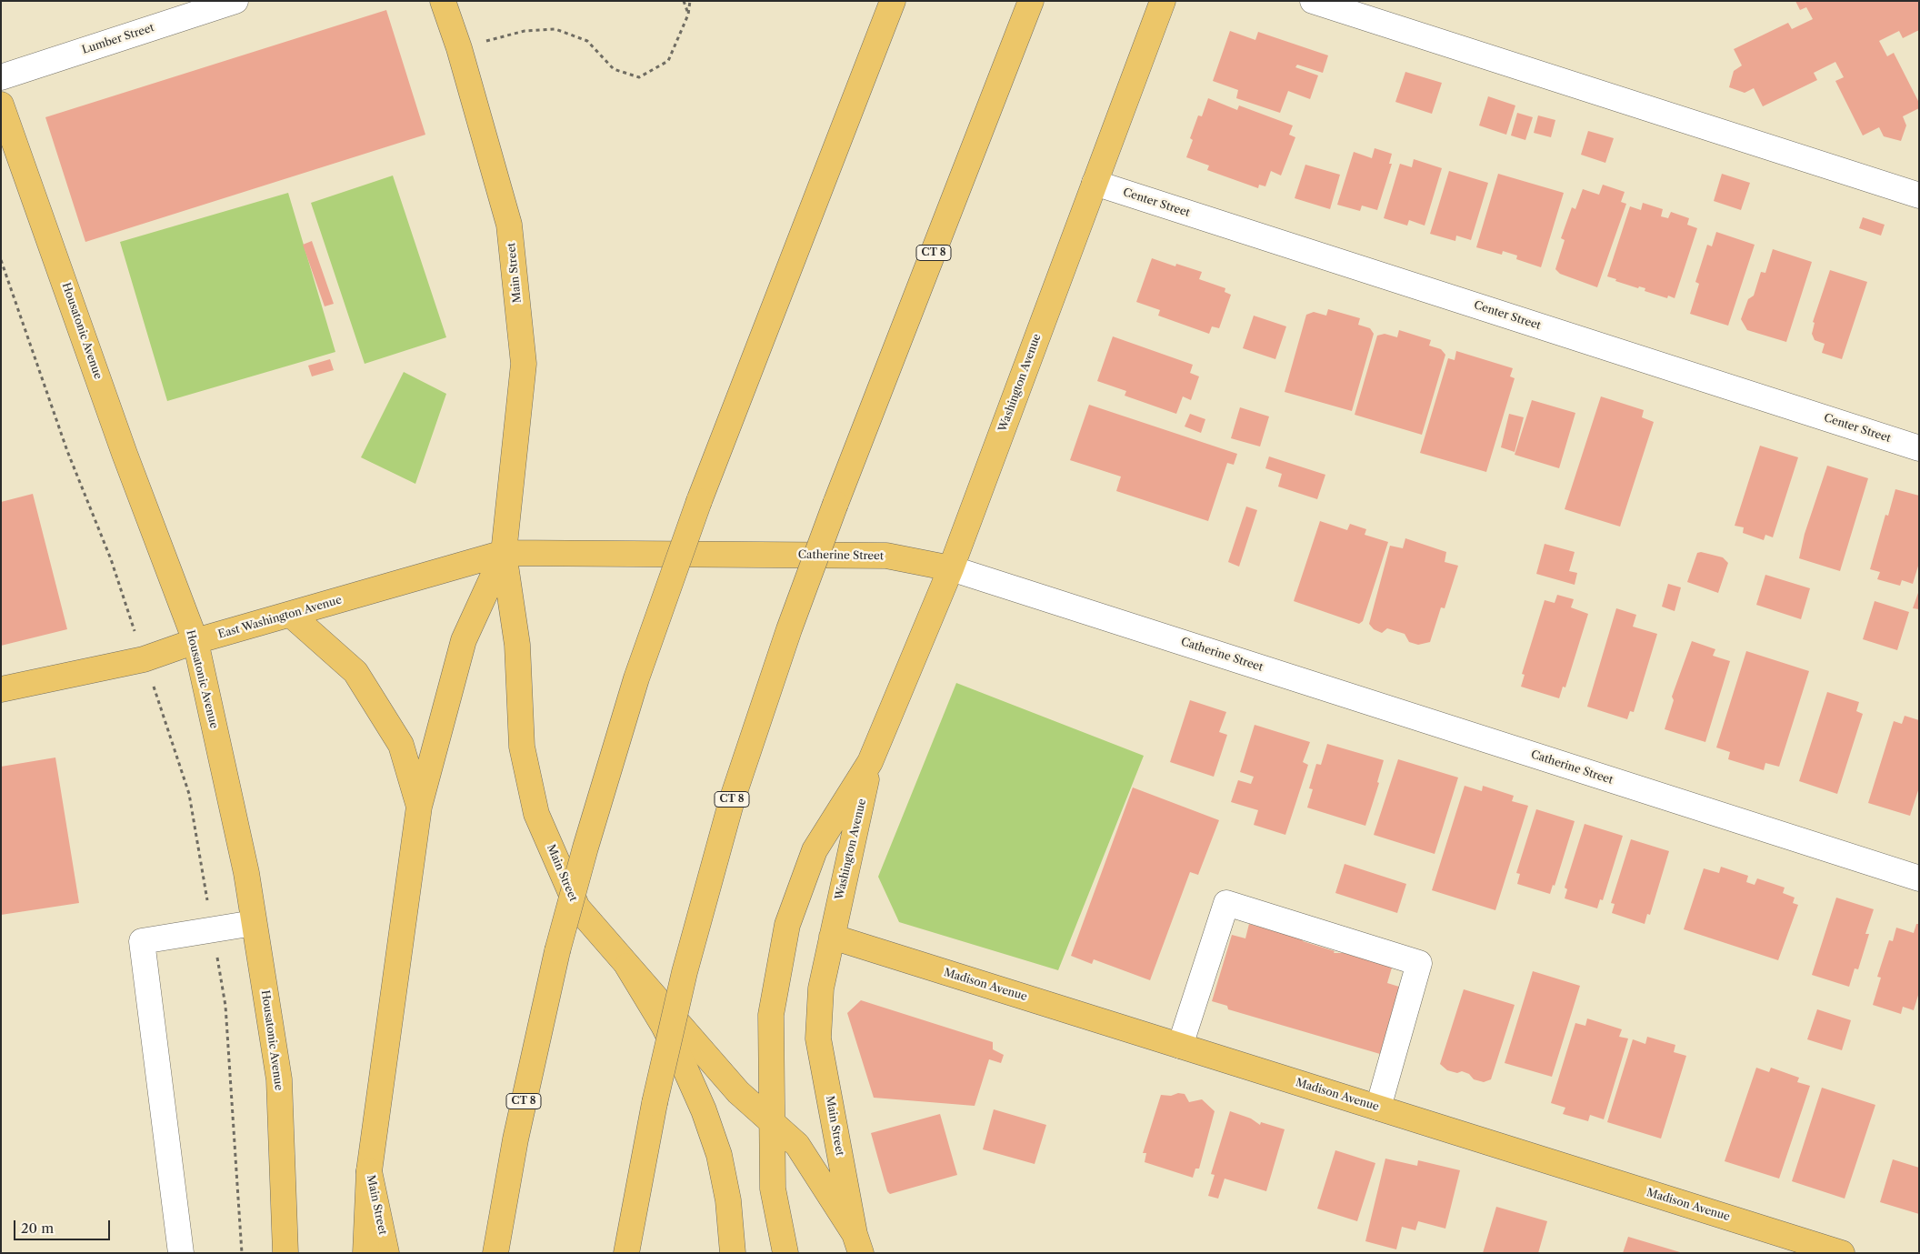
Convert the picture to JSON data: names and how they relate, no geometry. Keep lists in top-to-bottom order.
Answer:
{
  "streets": {
    "main road": [
      "CT 8",
      "Main Street",
      "Housatonic Avenue",
      "Washington Avenue",
      "Catherine Street",
      "East Washington Avenue",
      "Madison Avenue"
    ],
    "street": ["Lumber Street", "Center Street"]
  },
  "crossings": [
    ["Center Street", "Washington Avenue"],
    ["Main Street", "Washington Avenue"],
    ["Main Street", "Catherine Street"],
    ["Main Street", "East Washington Avenue"],
    ["Main Street", "Madison Avenue"],
    ["Housatonic Avenue", "East Washington Avenue"],
    ["Washington Avenue", "Catherine Street"],
    ["Washington Avenue", "Madison Avenue"],
    ["Catherine Street", "East Washington Avenue"]
  ],
  "scale_bar": "20 m"
}
